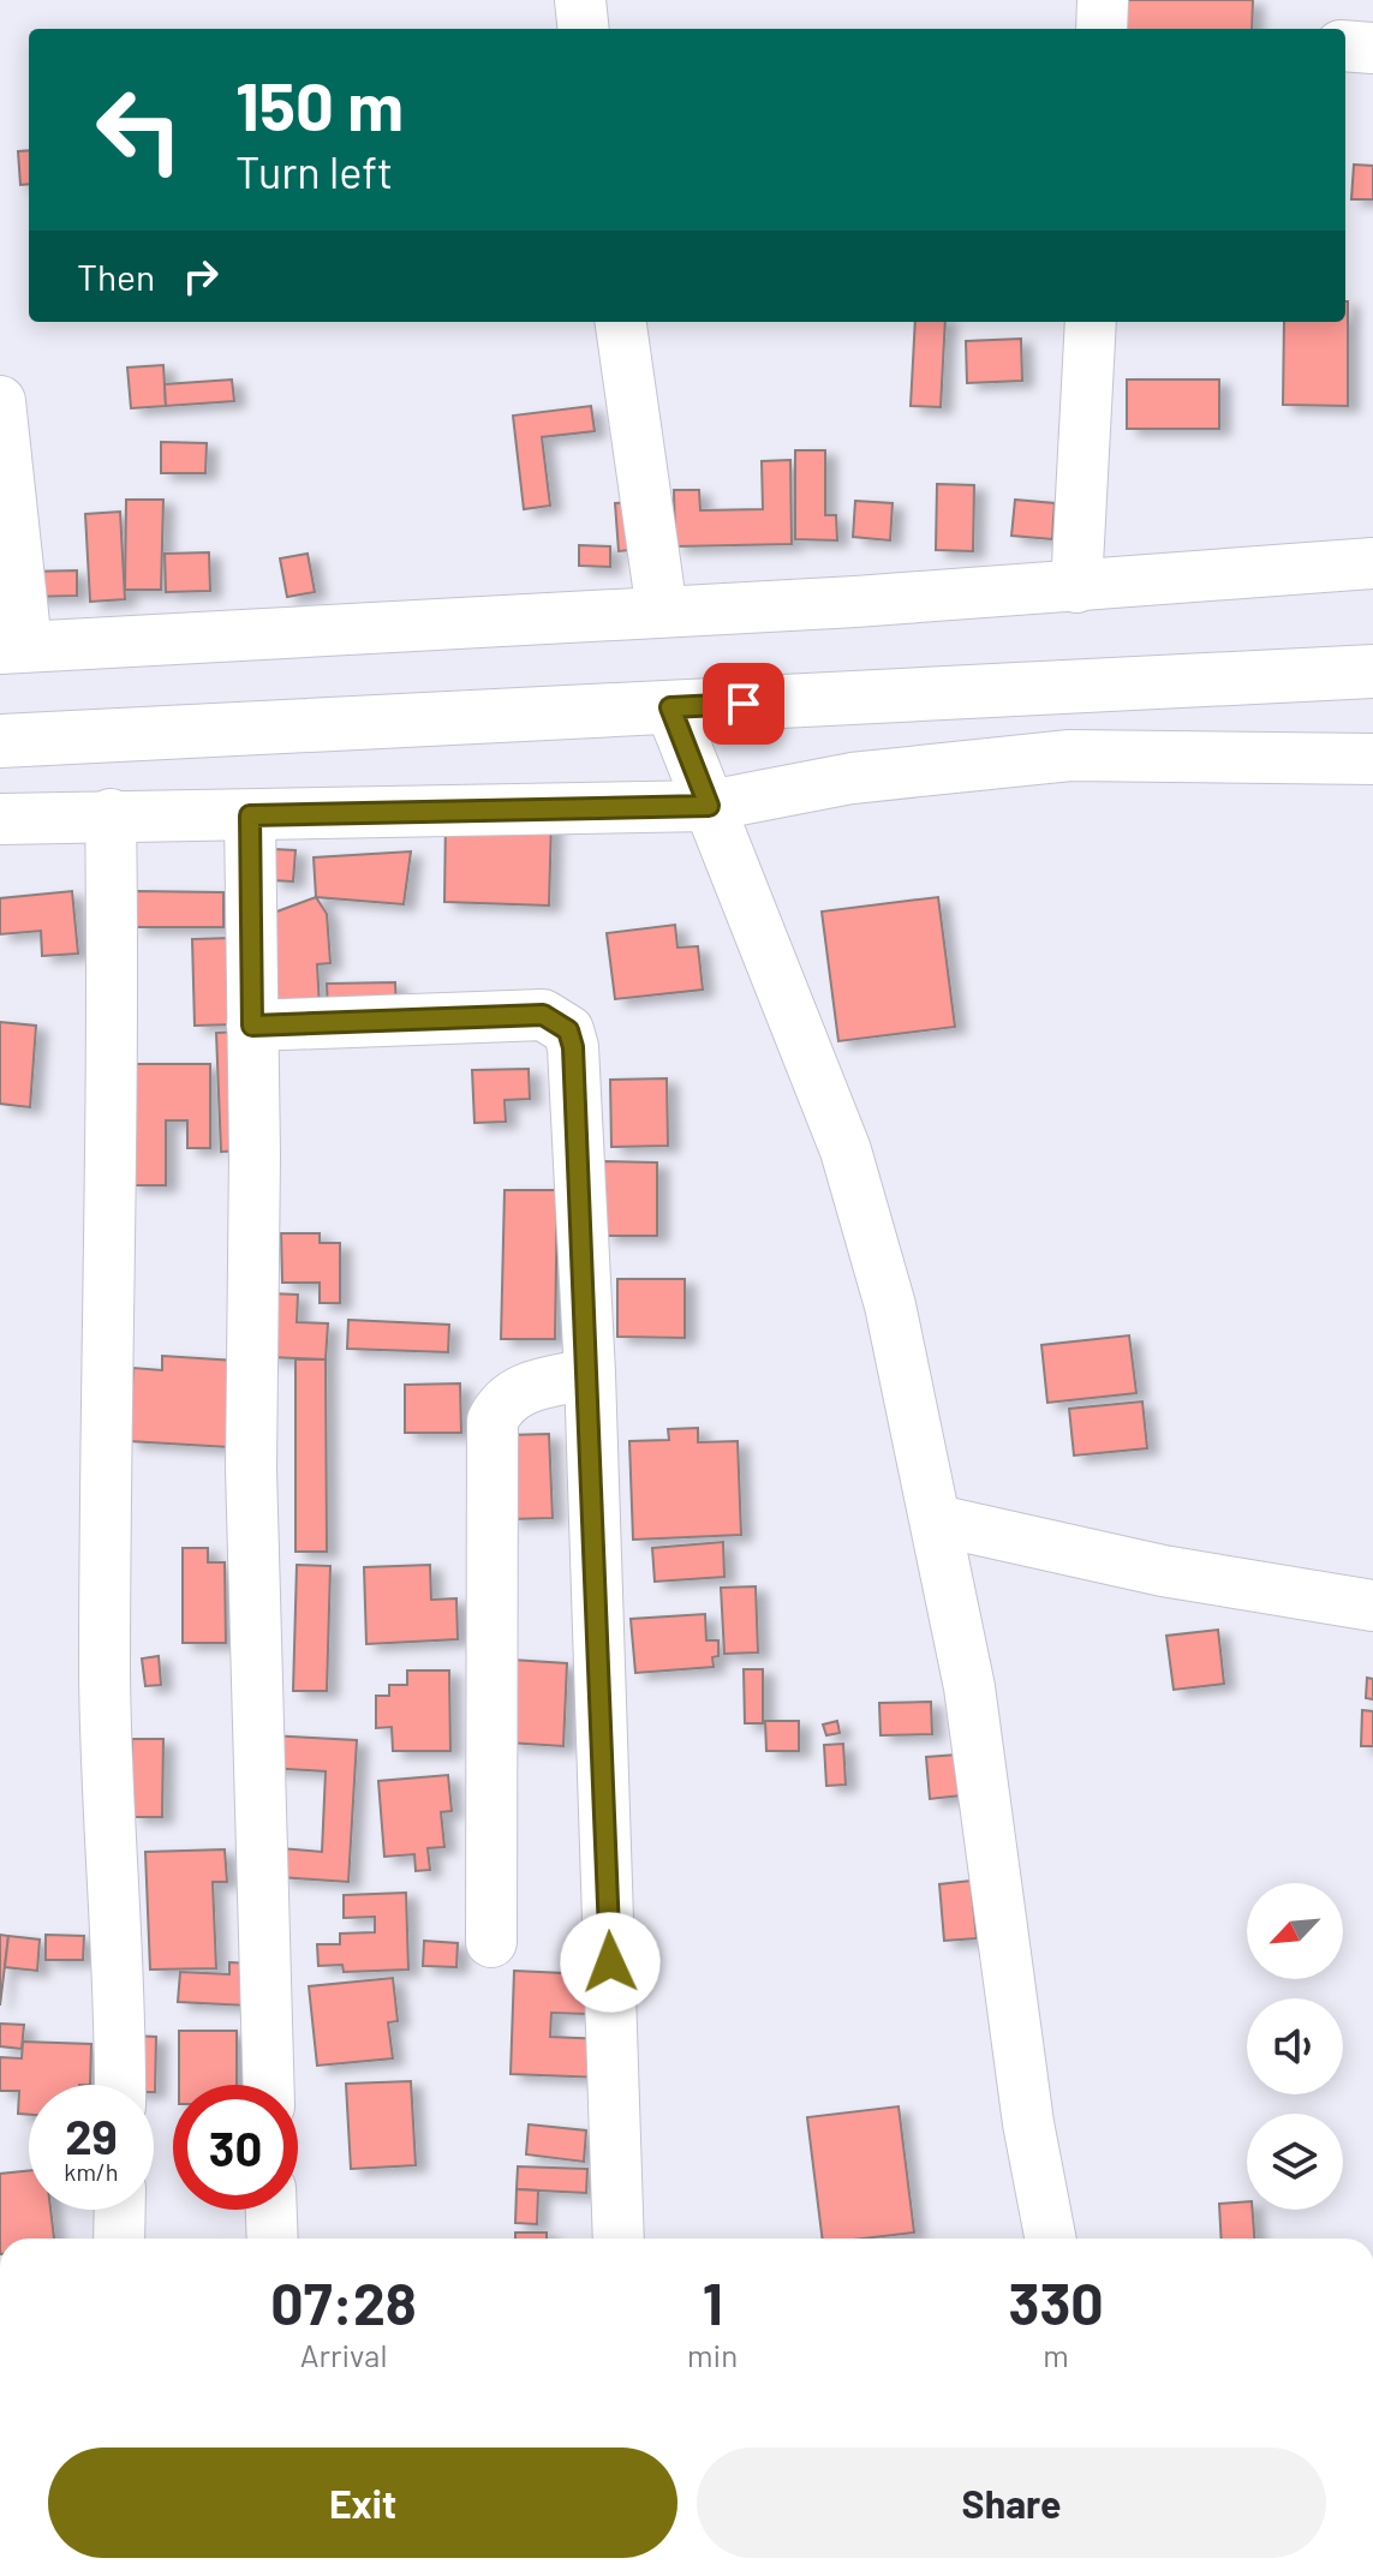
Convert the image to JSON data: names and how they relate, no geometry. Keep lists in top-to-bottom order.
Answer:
{
  "north": "bottom left",
  "page": {
    "turn": ["150 m", "Turn left"],
    "then": "Then",
    "speed": "29 km/h",
    "limit": "30",
    "eta": [
      "07:28",
      "Arrival",
      "1",
      "min",
      "330",
      "m"
    ],
    "buttons": ["Exit", "Share"]
  }
}
